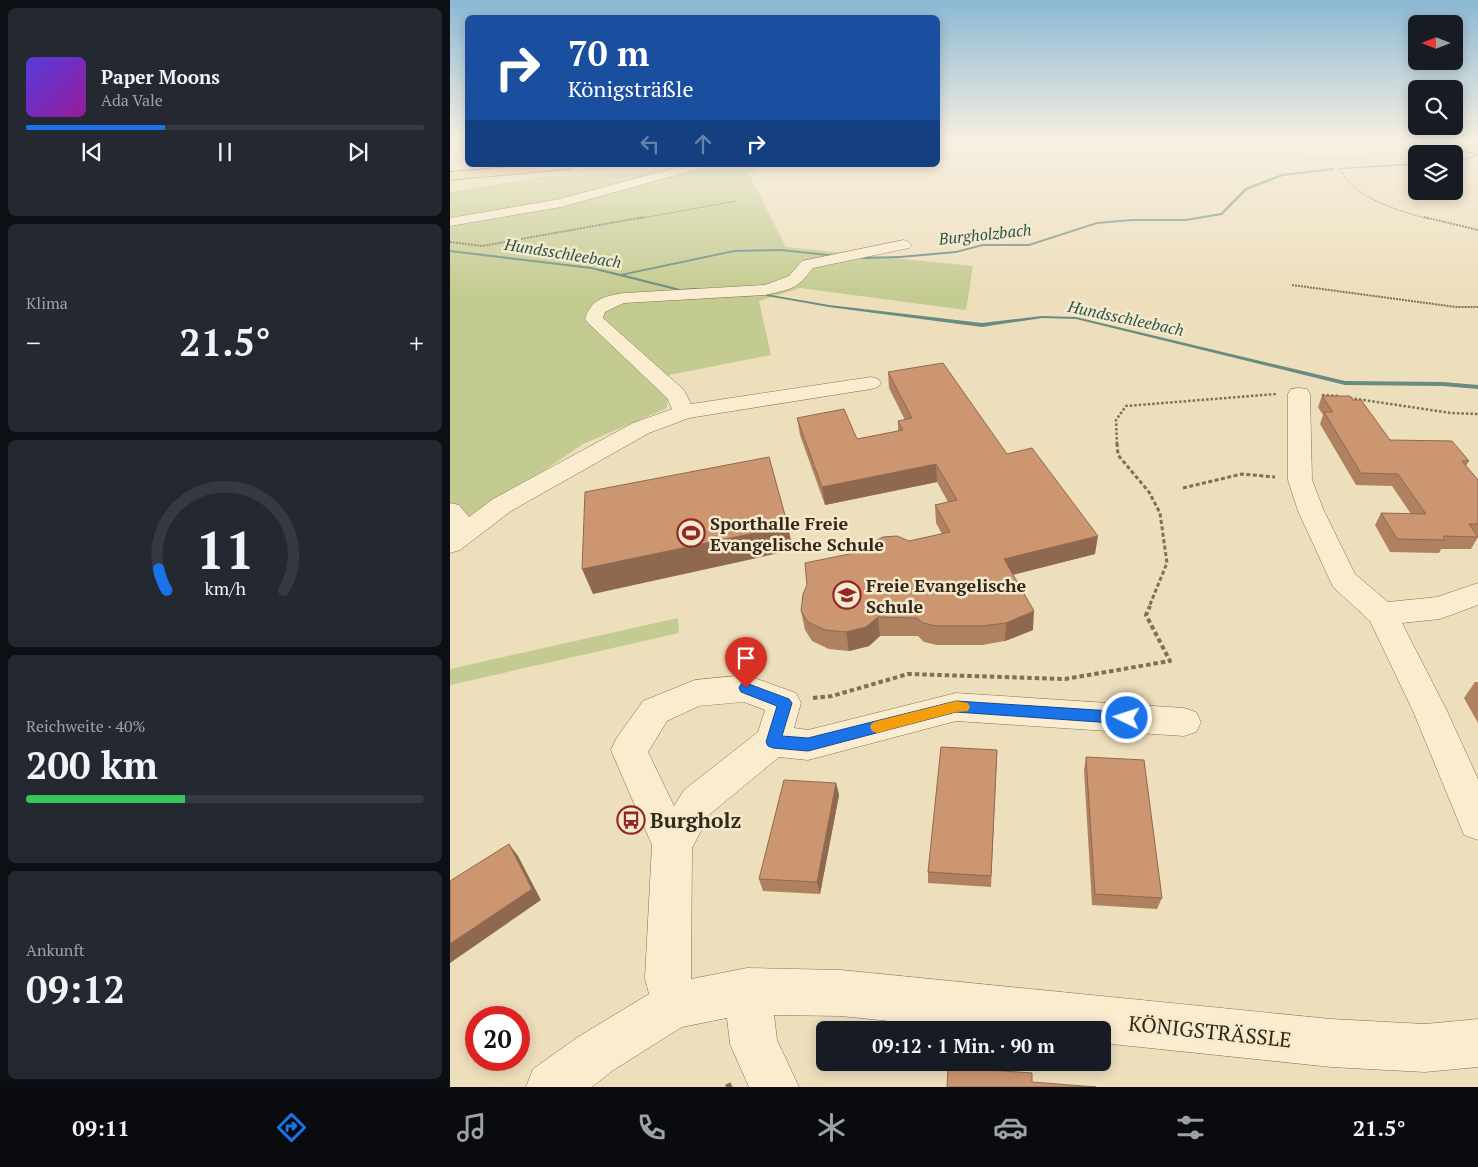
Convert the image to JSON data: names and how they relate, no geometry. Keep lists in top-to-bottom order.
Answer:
{
  "streets": {
    "street": ["KÖNIGSTRÄSSLE"]
  },
  "water": ["Burgholzbach", "Hundsschleebach"],
  "places": {
    "sports": ["Sporthalle Freie Evangelische Schule"],
    "school or university": ["Freie Evangelische Schule"],
    "bus stop": ["Burgholz"]
  },
  "north": "left",
  "page": {
    "turn": ["70 m", "Königsträßle"],
    "song": ["Paper Moons", "Ada Vale"],
    "tile": [
      "Klima",
      ["Reichweite · 40%", "200 km"],
      ["Ankunft", "09:12"]
    ],
    "heat": ["−", "21.5°", "+"],
    "limit": "20",
    "trip": "09:12 · 1 Min. · 90 m",
    "tabs": ["09:11", "21.5°"],
    "gauge": ["11", "km/h"]
  }
}
